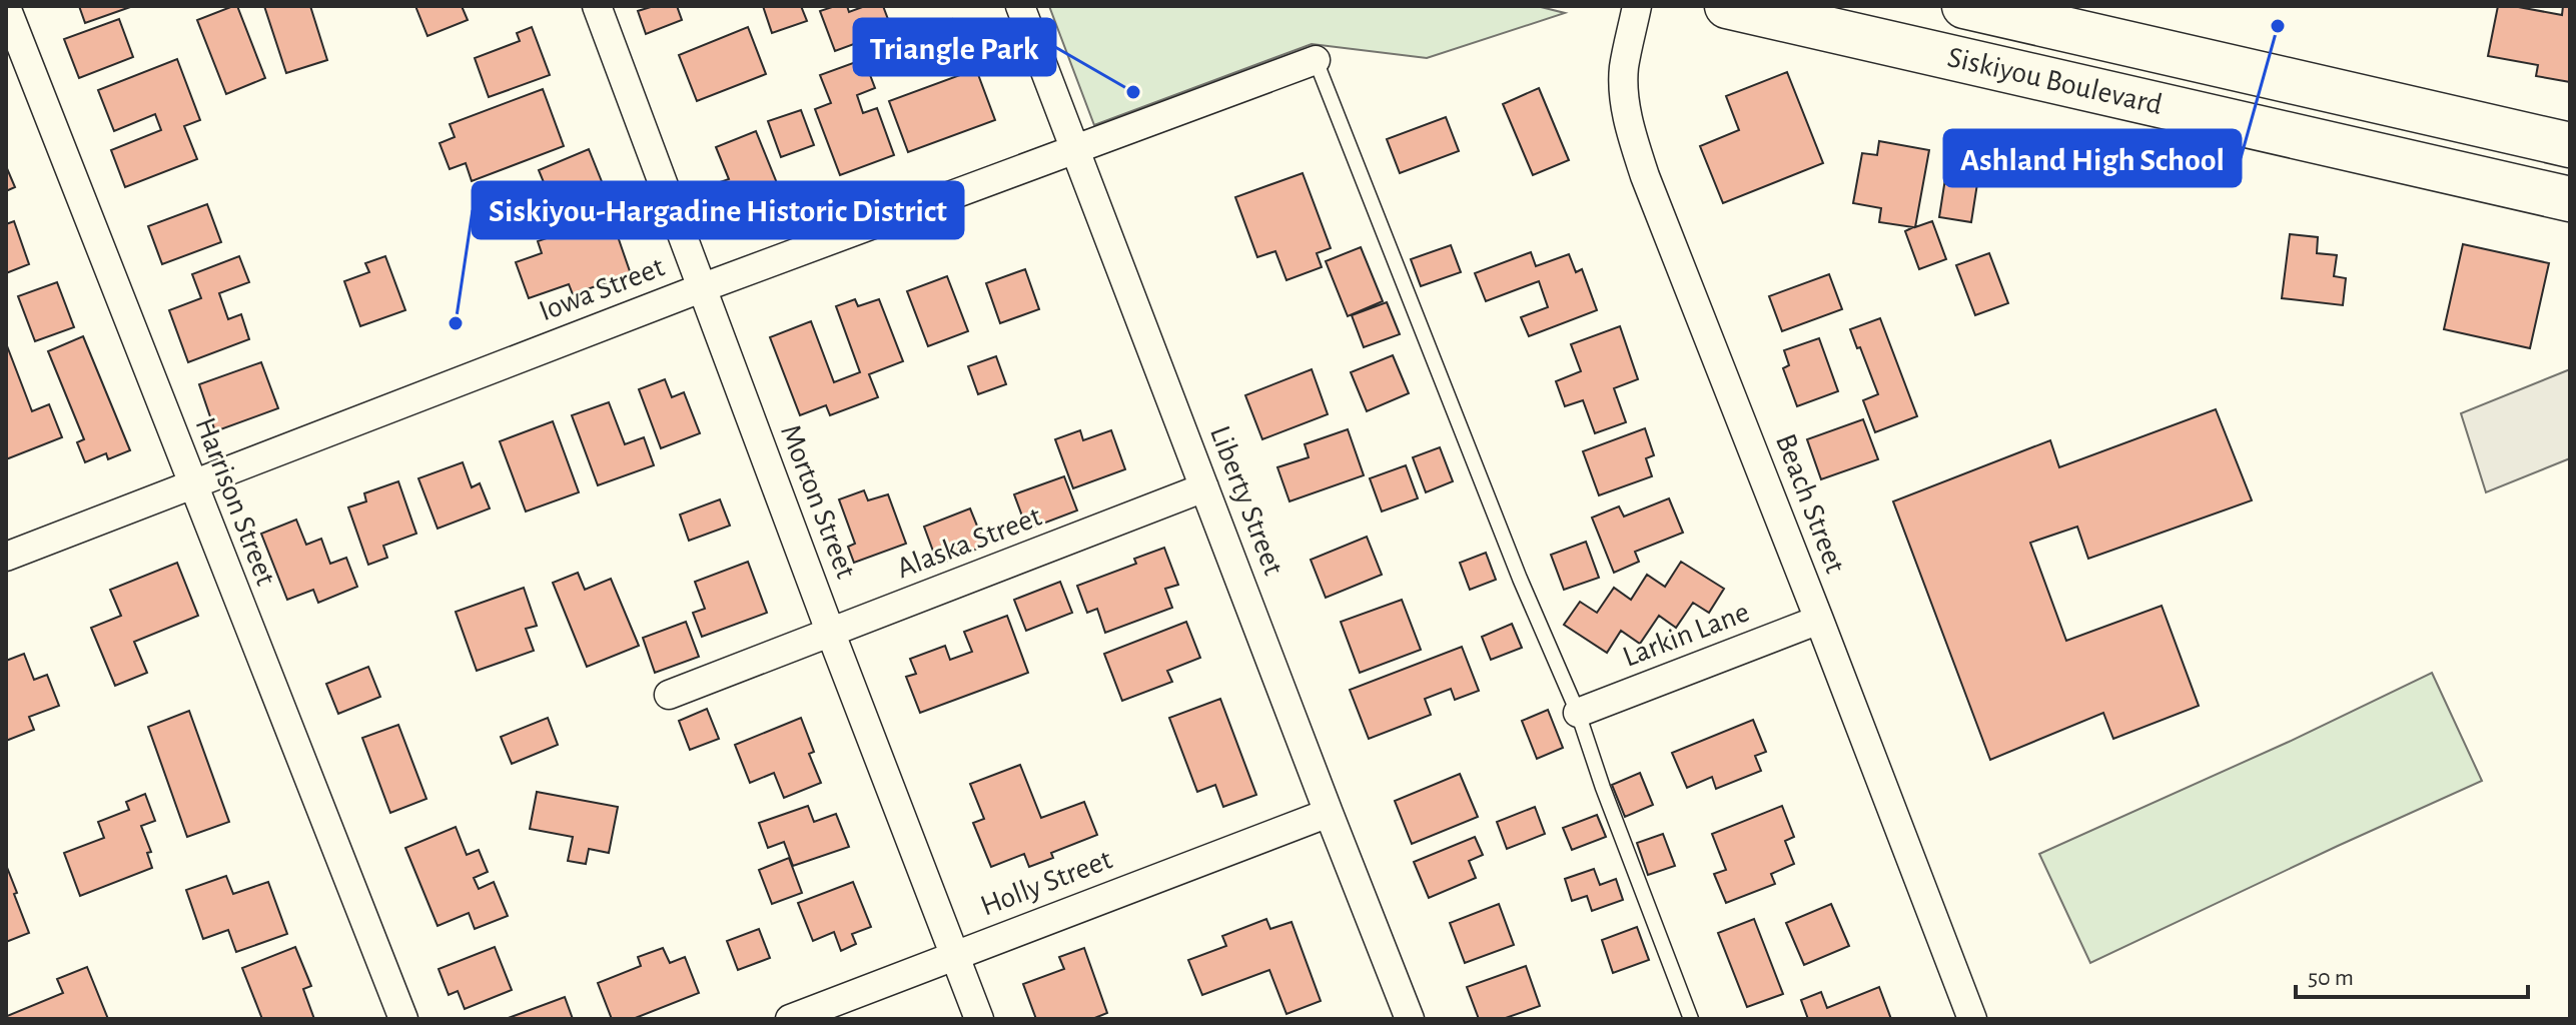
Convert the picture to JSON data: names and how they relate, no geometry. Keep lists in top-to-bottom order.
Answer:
{
  "streets": {
    "main road": ["Siskiyou Boulevard"],
    "street": [
      "Iowa Street",
      "Liberty Street",
      "Harrison Street",
      "Morton Street",
      "Beach Street",
      "Alaska Street",
      "Larkin Lane",
      "Holly Street"
    ]
  },
  "crossings": [
    ["Iowa Street", "Liberty Street"],
    ["Iowa Street", "Harrison Street"],
    ["Iowa Street", "Morton Street"],
    ["Liberty Street", "Alaska Street"],
    ["Liberty Street", "Holly Street"],
    ["Morton Street", "Alaska Street"],
    ["Morton Street", "Holly Street"],
    ["Beach Street", "Larkin Lane"]
  ],
  "places": ["Ashland High School", "Triangle Park", "Siskiyou-Hargadine Historic District"],
  "scale_bar": "50 m"
}
